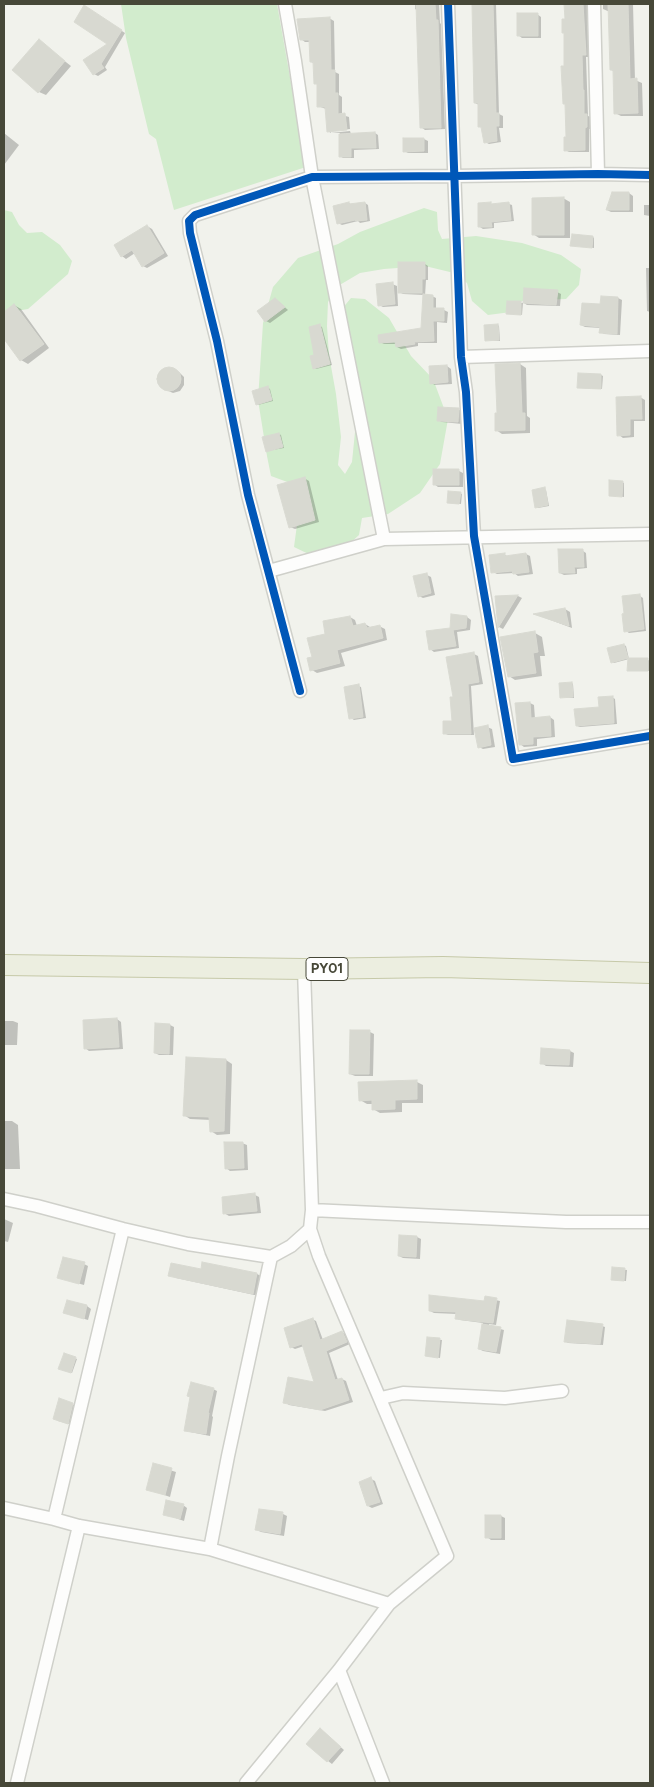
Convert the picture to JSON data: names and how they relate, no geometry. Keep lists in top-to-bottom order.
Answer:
{
  "streets": {
    "highway": ["PY01"]
  }
}
